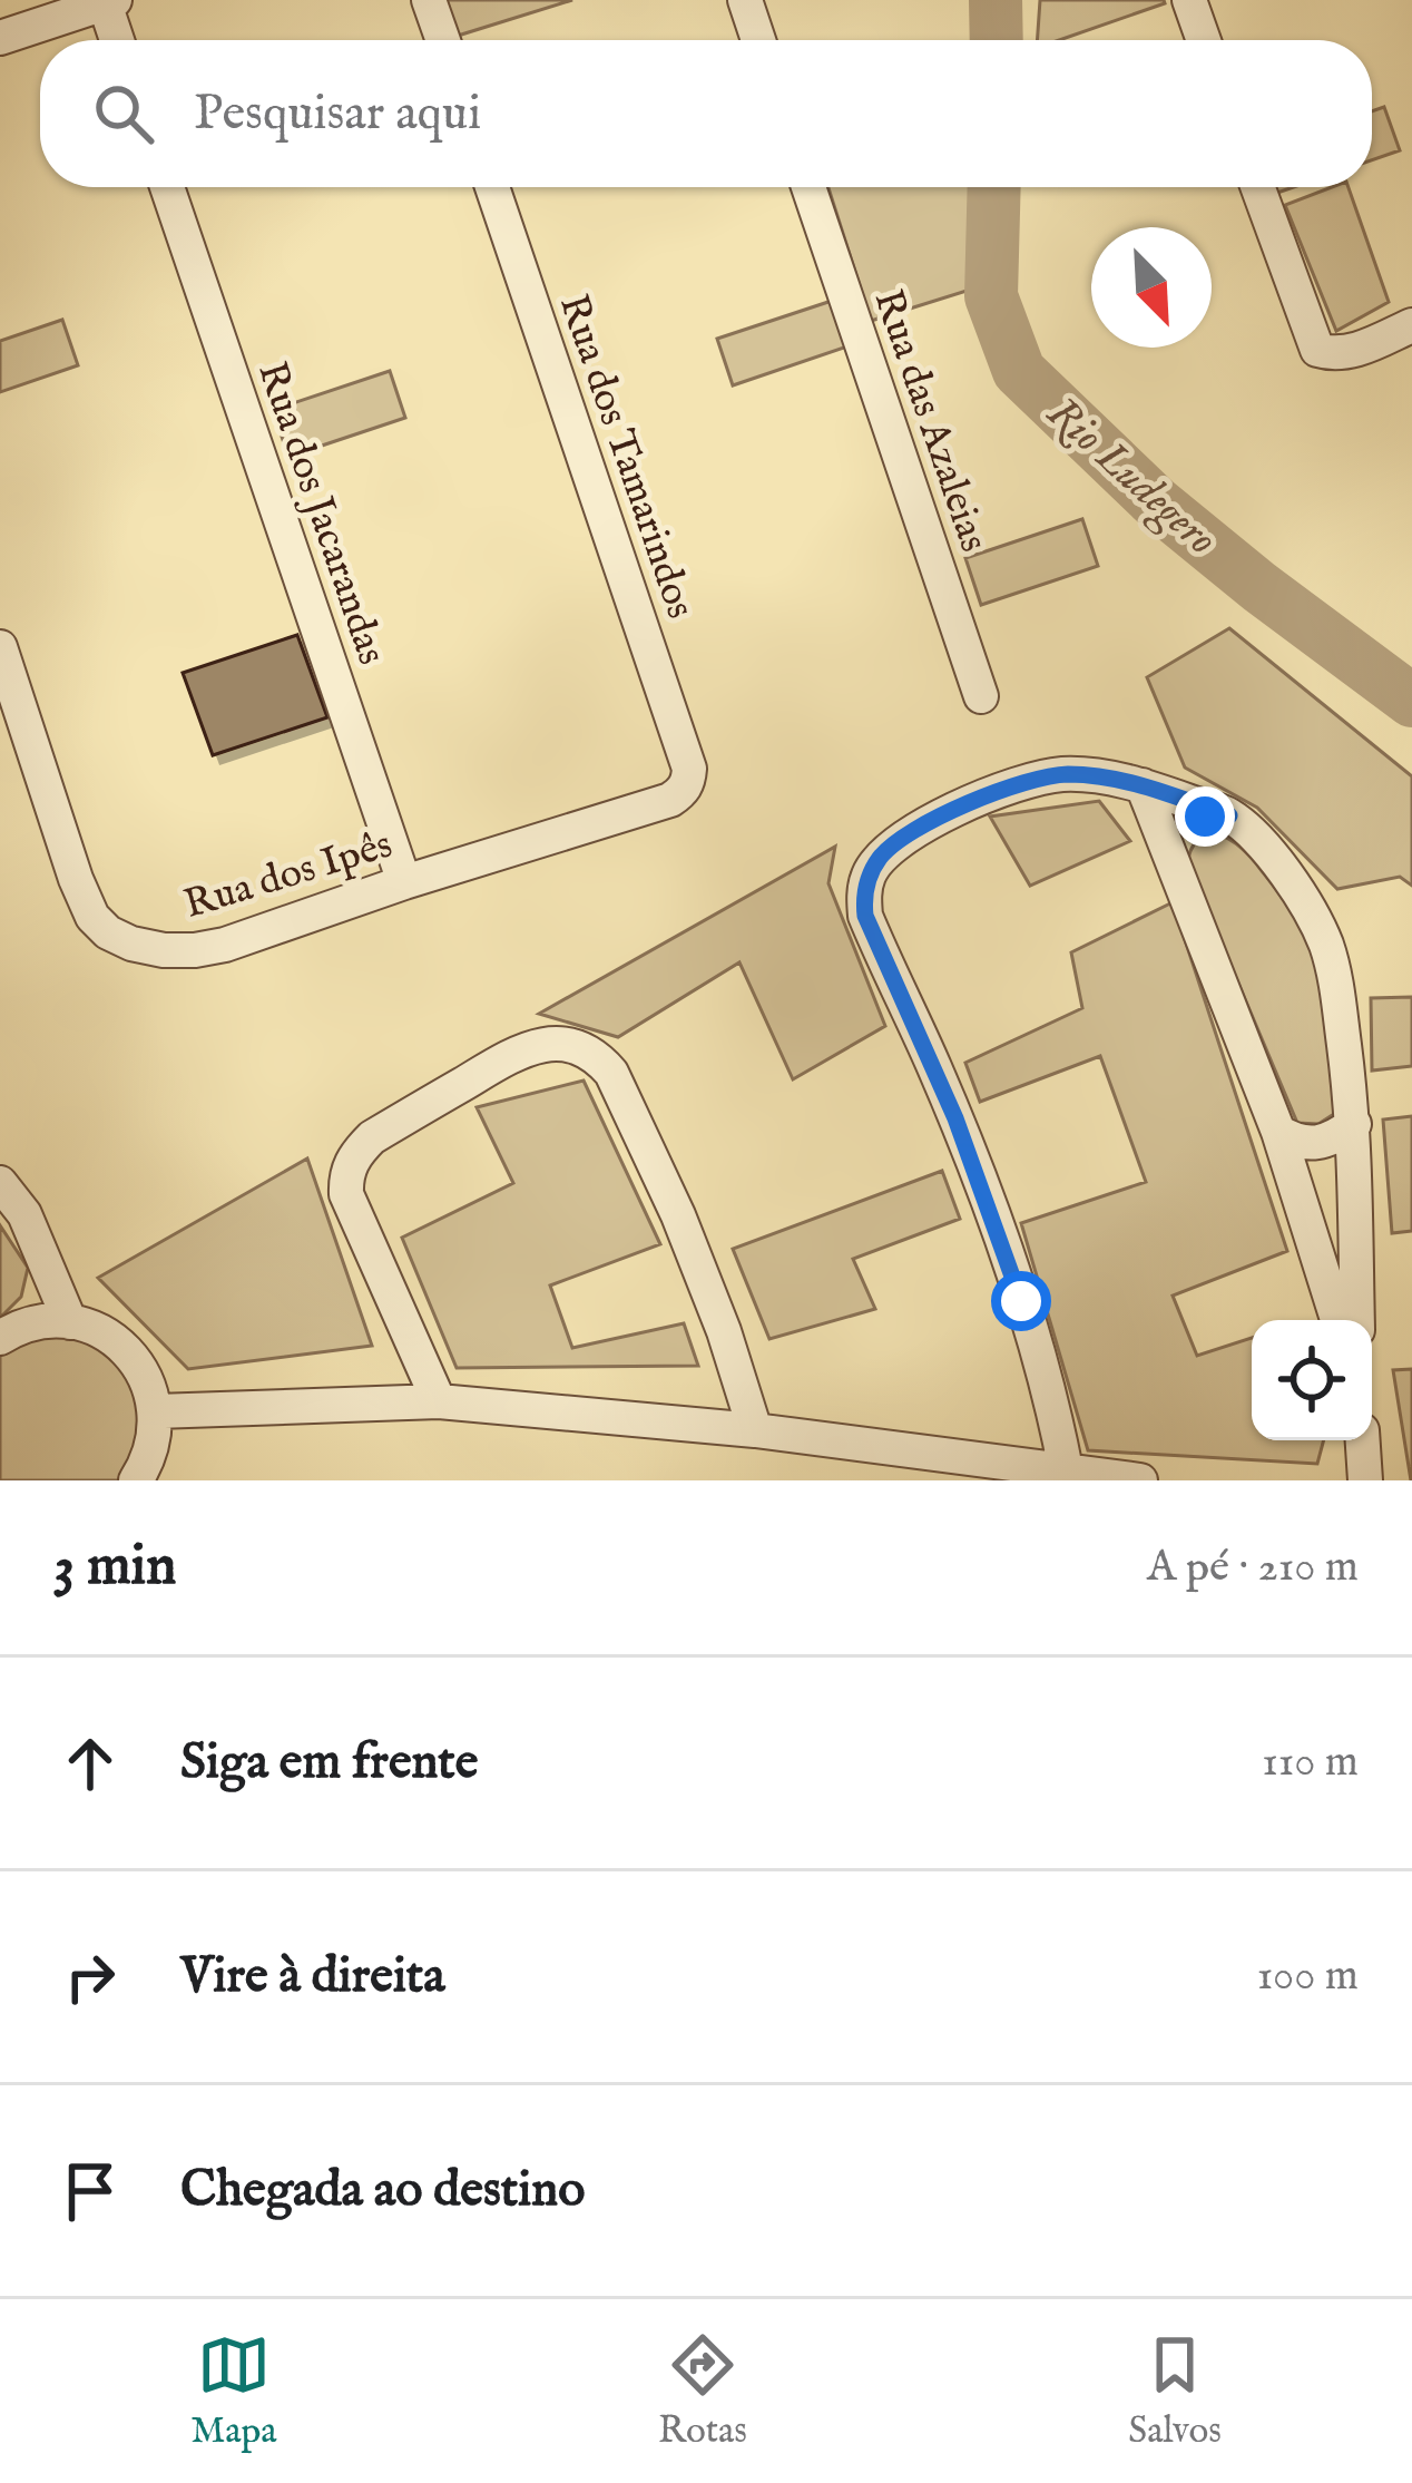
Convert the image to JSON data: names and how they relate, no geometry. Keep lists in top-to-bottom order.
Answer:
{
  "streets": {
    "street": [
      "Rua das Azaleias",
      "Rua dos Tamarindos",
      "Rua dos Jacarandas",
      "Rua dos Ipês"
    ]
  },
  "crossings": [
    ["Rua dos Tamarindos", "Rua dos Ipês"],
    ["Rua dos Jacarandas", "Rua dos Ipês"]
  ],
  "water": ["Rio Ludegero"],
  "north": "bottom right",
  "page": {
    "search": "Pesquisar aqui",
    "heading": ["3 min", "A pé · 210 m"],
    "list": [
      ["Siga em frente", "110 m"],
      ["Vire à direita", "100 m"],
      "Chegada ao destino"
    ],
    "nav": ["Mapa", "Rotas", "Salvos"]
  }
}
